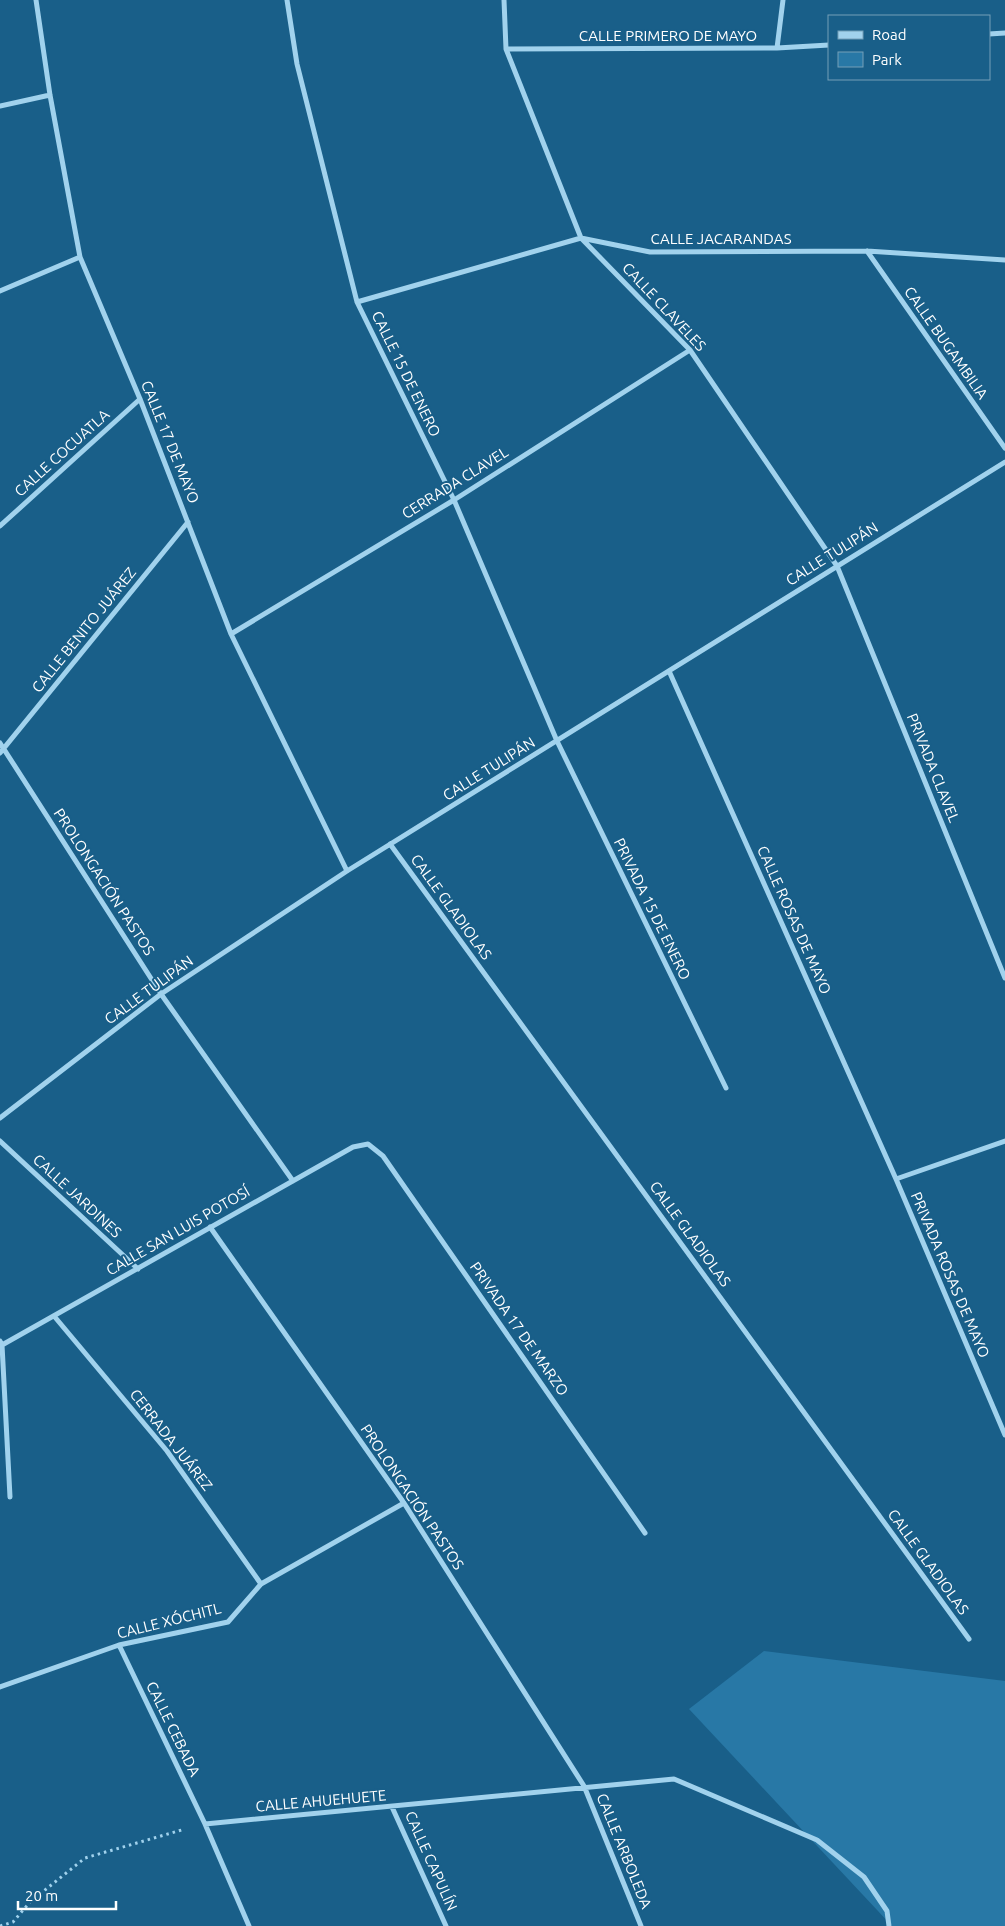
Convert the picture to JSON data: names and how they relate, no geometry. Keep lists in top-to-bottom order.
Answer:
{
  "streets": {
    "street": [
      "CALLE PRIMERO DE MAYO",
      "CALLE JACARANDAS",
      "CALLE CLAVELES",
      "CALLE BUGAMBILIA",
      "CALLE 15 DE ENERO",
      "CALLE 17 DE MAYO",
      "CALLE COCUATLA",
      "CERRADA CLAVEL",
      "CALLE TULIPÁN",
      "CALLE BENITO JUÁREZ",
      "PRIVADA CLAVEL",
      "PROLONGACIÓN PASTOS",
      "CALLE GLADIOLAS",
      "PRIVADA 15 DE ENERO",
      "CALLE ROSAS DE MAYO",
      "CALLE JARDINES",
      "CALLE SAN LUIS POTOSÍ",
      "PRIVADA ROSAS DE MAYO",
      "PRIVADA 17 DE MARZO",
      "CERRADA JUÁREZ",
      "CALLE XÓCHITL",
      "CALLE CEBADA",
      "CALLE AHUEHUETE",
      "CALLE ARBOLEDA",
      "CALLE CAPULÍN"
    ]
  },
  "crossings": [
    ["CALLE PRIMERO DE MAYO", "CALLE CLAVELES"],
    ["CALLE JACARANDAS", "CALLE CLAVELES"],
    ["CALLE JACARANDAS", "CALLE BUGAMBILIA"],
    ["CALLE JACARANDAS", "CALLE 15 DE ENERO"],
    ["CALLE CLAVELES", "CERRADA CLAVEL"],
    ["CALLE CLAVELES", "CALLE TULIPÁN"],
    ["CALLE CLAVELES", "PRIVADA CLAVEL"],
    ["CALLE 15 DE ENERO", "CERRADA CLAVEL"],
    ["CALLE 15 DE ENERO", "CALLE TULIPÁN"],
    ["CALLE 15 DE ENERO", "PRIVADA 15 DE ENERO"],
    ["CALLE 17 DE MAYO", "CALLE COCUATLA"],
    ["CALLE 17 DE MAYO", "CERRADA CLAVEL"],
    ["CALLE 17 DE MAYO", "CALLE TULIPÁN"],
    ["CALLE 17 DE MAYO", "CALLE BENITO JUÁREZ"],
    ["CALLE TULIPÁN", "PRIVADA CLAVEL"],
    ["CALLE TULIPÁN", "PROLONGACIÓN PASTOS"],
    ["CALLE TULIPÁN", "CALLE GLADIOLAS"],
    ["CALLE TULIPÁN", "PRIVADA 15 DE ENERO"],
    ["CALLE TULIPÁN", "CALLE ROSAS DE MAYO"],
    ["CALLE BENITO JUÁREZ", "PROLONGACIÓN PASTOS"],
    ["PROLONGACIÓN PASTOS", "CALLE SAN LUIS POTOSÍ"],
    ["PROLONGACIÓN PASTOS", "CALLE XÓCHITL"],
    ["PROLONGACIÓN PASTOS", "CALLE AHUEHUETE"],
    ["PROLONGACIÓN PASTOS", "CALLE ARBOLEDA"],
    ["CALLE ROSAS DE MAYO", "PRIVADA ROSAS DE MAYO"],
    ["CALLE JARDINES", "CALLE SAN LUIS POTOSÍ"],
    ["CALLE SAN LUIS POTOSÍ", "PRIVADA 17 DE MARZO"],
    ["CALLE SAN LUIS POTOSÍ", "CERRADA JUÁREZ"],
    ["CERRADA JUÁREZ", "CALLE XÓCHITL"],
    ["CALLE XÓCHITL", "CALLE CEBADA"],
    ["CALLE CEBADA", "CALLE AHUEHUETE"],
    ["CALLE AHUEHUETE", "CALLE ARBOLEDA"],
    ["CALLE AHUEHUETE", "CALLE CAPULÍN"]
  ],
  "legend": ["Road", "Park"],
  "scale_bar": "20 m"
}
